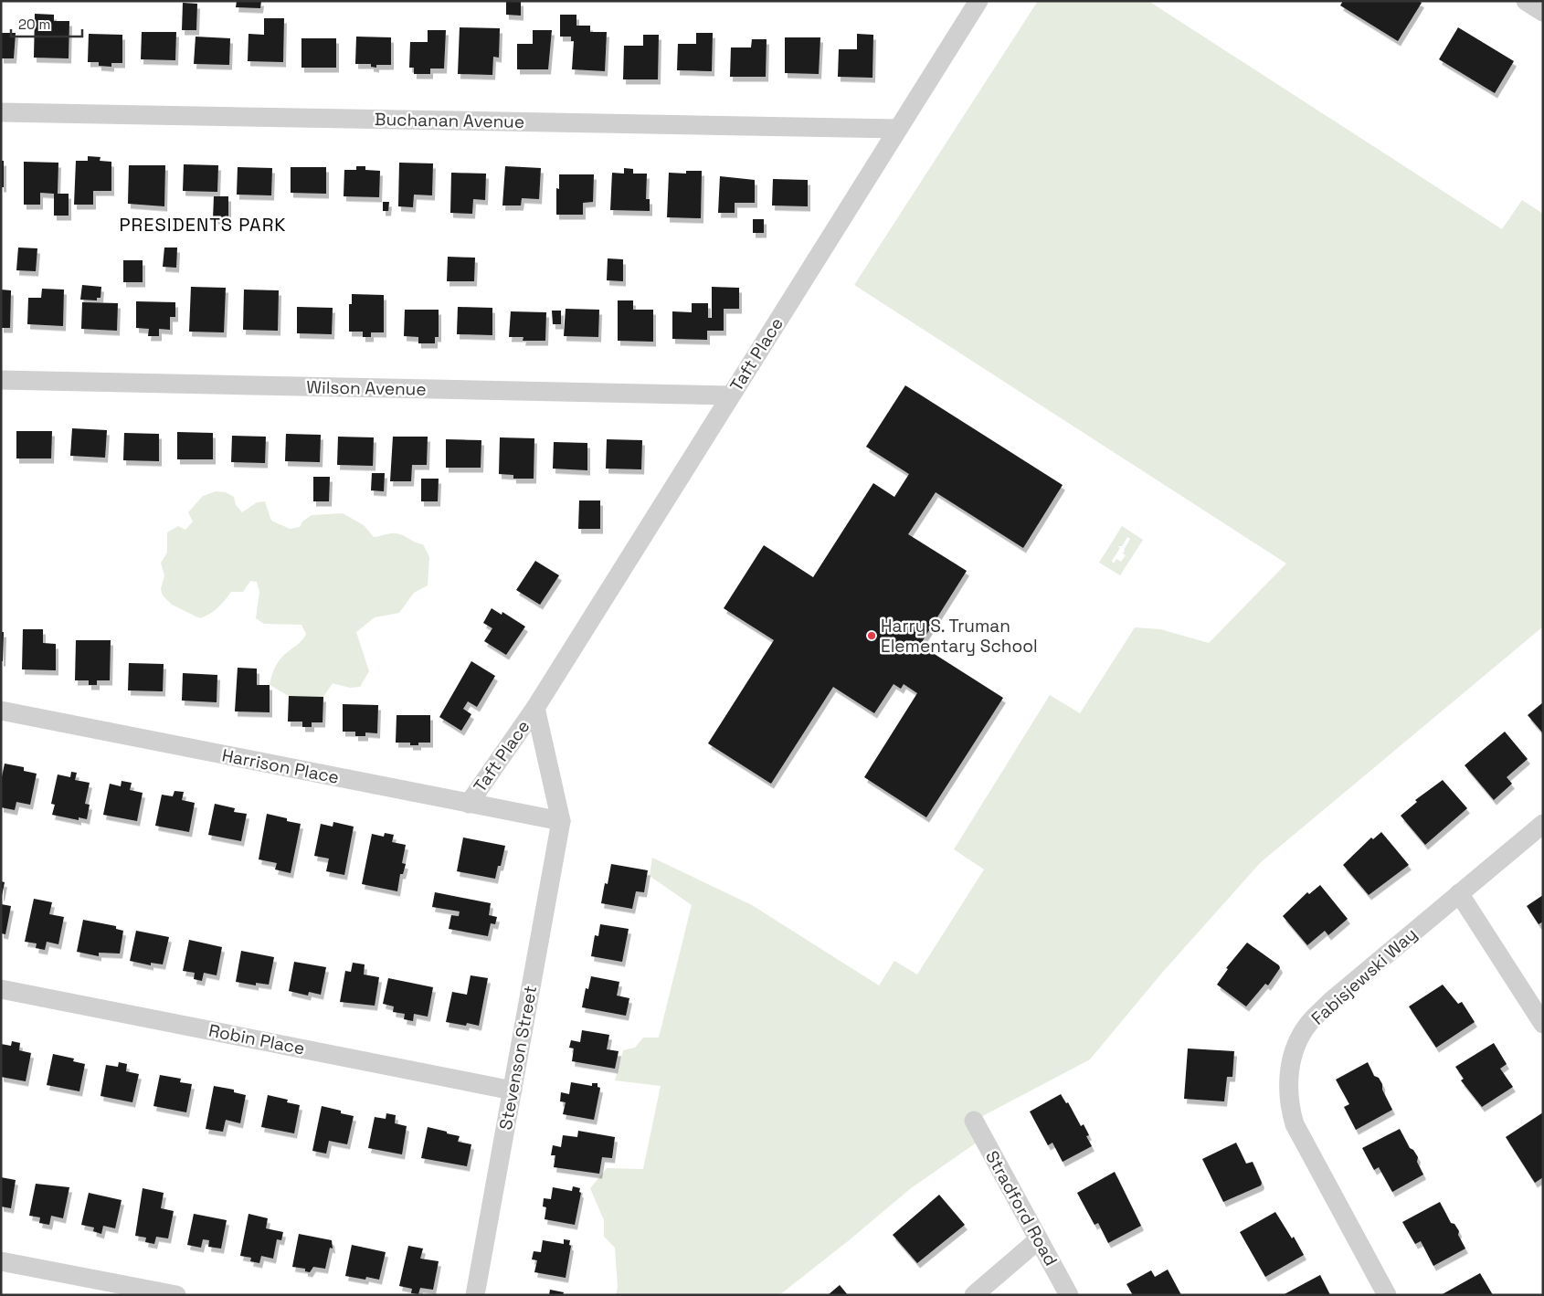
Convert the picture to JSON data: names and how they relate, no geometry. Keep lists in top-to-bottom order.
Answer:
{
  "streets": {
    "street": [
      "Buchanan Avenue",
      "Taft Place",
      "Wilson Avenue",
      "Harrison Place",
      "Fabisjewski Way",
      "Robin Place",
      "Stevenson Street",
      "Stradford Road"
    ]
  },
  "crossings": [
    ["Buchanan Avenue", "Taft Place"],
    ["Taft Place", "Wilson Avenue"],
    ["Taft Place", "Harrison Place"],
    ["Taft Place", "Stevenson Street"],
    ["Harrison Place", "Stevenson Street"],
    ["Robin Place", "Stevenson Street"]
  ],
  "districts": ["PRESIDENTS PARK"],
  "places": ["Harry S. Truman Elementary School"],
  "scale_bar": "20 m"
}
